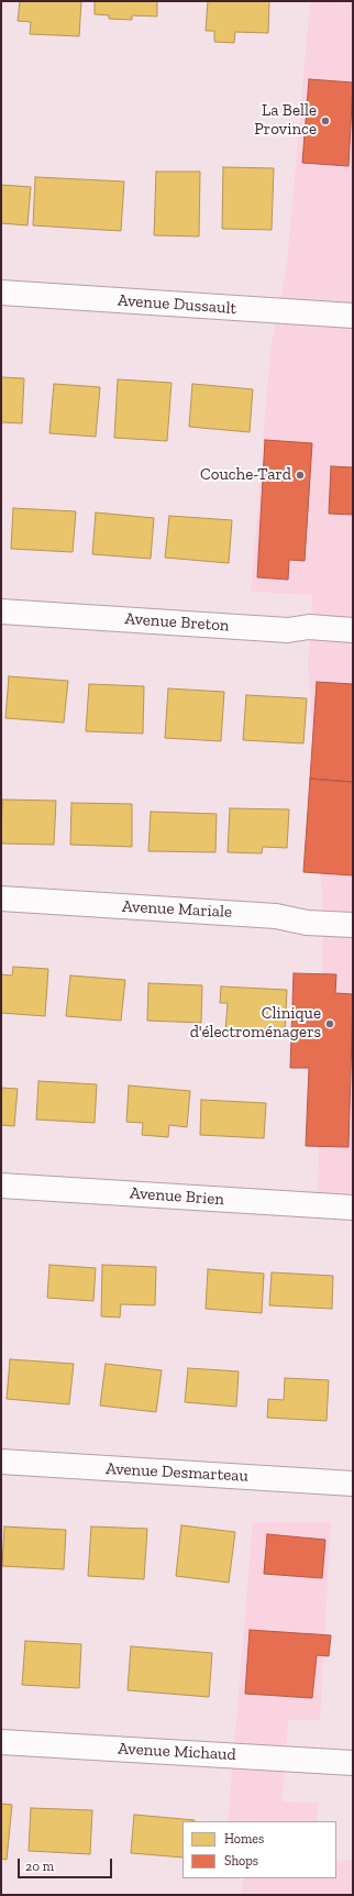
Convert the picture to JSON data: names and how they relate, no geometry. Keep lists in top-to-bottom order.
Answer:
{
  "streets": {
    "street": [
      "Avenue Dussault",
      "Avenue Breton",
      "Avenue Mariale",
      "Avenue Brien",
      "Avenue Desmarteau",
      "Avenue Michaud"
    ]
  },
  "places": ["La Belle Province", "Couche-Tard", "Clinique d'électroménagers"],
  "legend": ["Homes", "Shops"],
  "scale_bar": "20 m"
}
